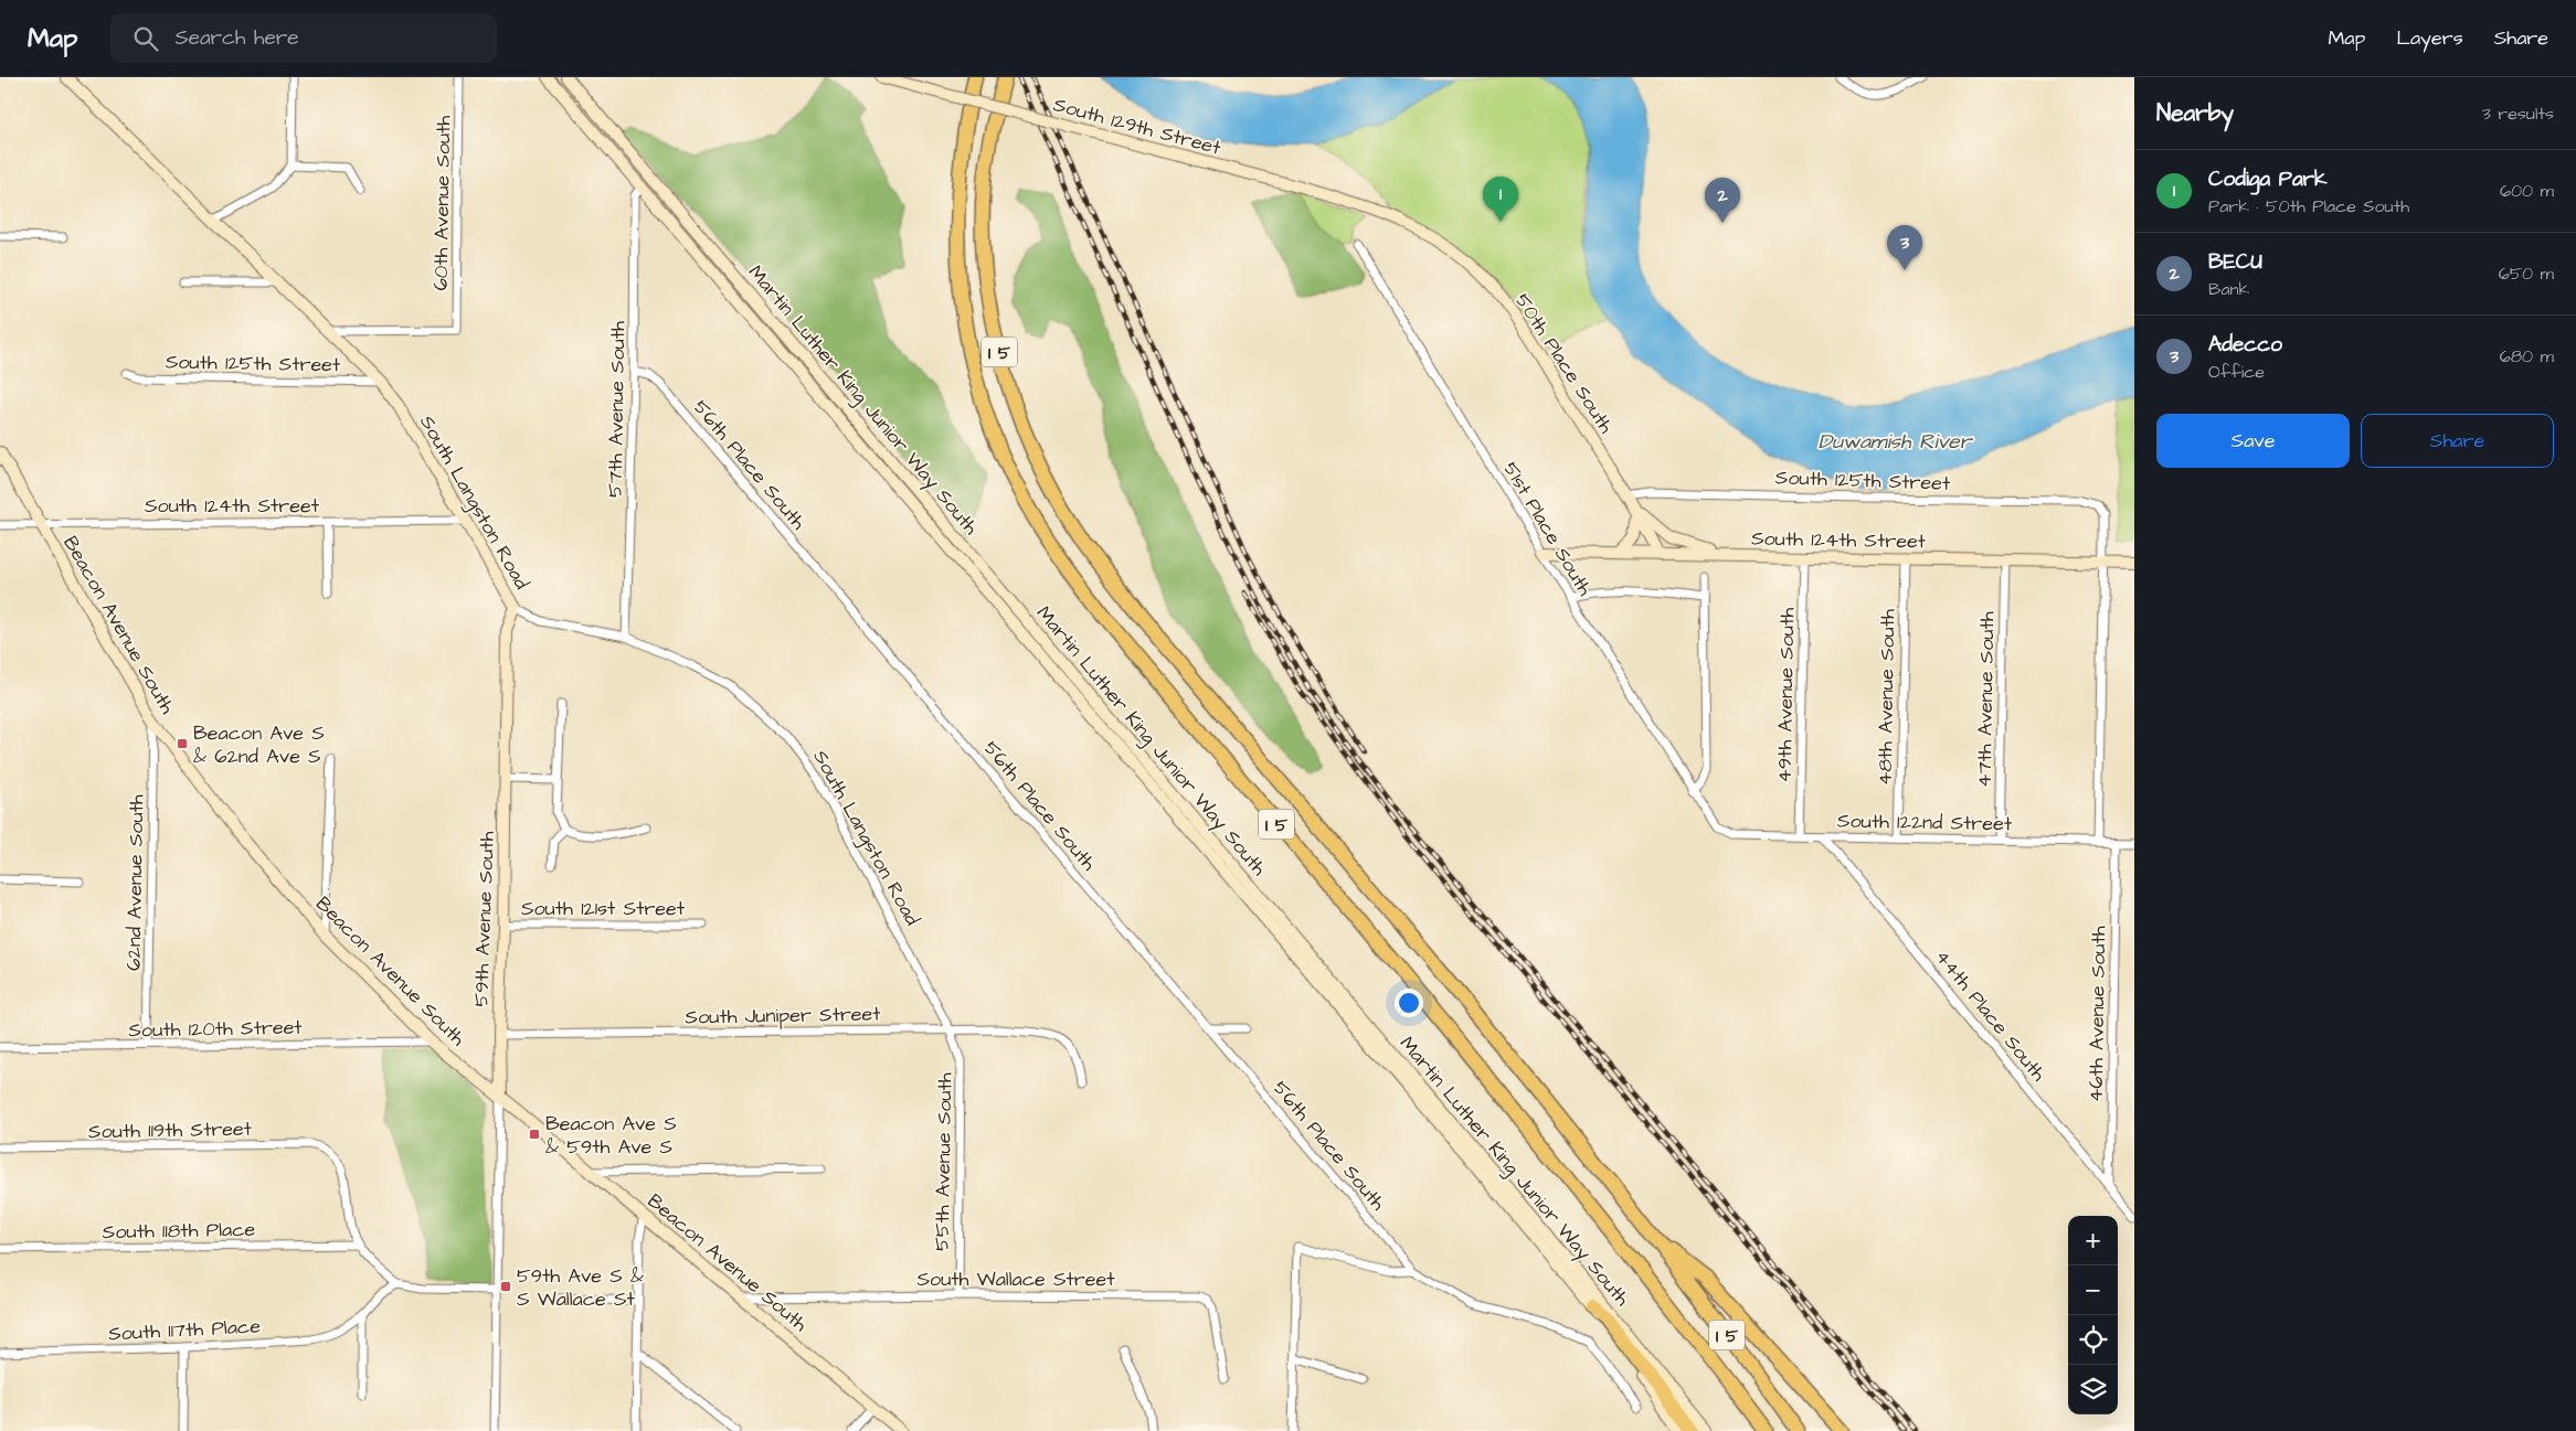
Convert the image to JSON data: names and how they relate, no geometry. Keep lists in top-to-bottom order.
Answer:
{
  "streets": {
    "highway": ["I 5"],
    "street": [
      "South 129th Street",
      "60th Avenue South",
      "South 125th Street",
      "50th Place South",
      "Martin Luther King Junior Way South",
      "57th Avenue South",
      "56th Place South",
      "South Langston Road",
      "South 124th Street",
      "51st Place South",
      "Beacon Avenue South",
      "49th Avenue South",
      "48th Avenue South",
      "47th Avenue South",
      "South 122nd Street",
      "62nd Avenue South",
      "South 121st Street",
      "59th Avenue South",
      "46th Avenue South",
      "South Juniper Street",
      "44th Place South",
      "South 120th Street",
      "South 119th Street",
      "55th Avenue South",
      "South 118th Place",
      "South Wallace Street",
      "South 117th Place"
    ]
  },
  "crossings": [
    ["South 129th Street", "50th Place South"],
    ["60th Avenue South", "South Langston Road"],
    ["South 125th Street", "50th Place South"],
    ["South 125th Street", "South Langston Road"],
    ["South 125th Street", "South 124th Street"],
    ["50th Place South", "South 124th Street"],
    ["Martin Luther King Junior Way South", "57th Avenue South"],
    ["57th Avenue South", "56th Place South"],
    ["57th Avenue South", "South Langston Road"],
    ["South Langston Road", "South 124th Street"],
    ["South Langston Road", "59th Avenue South"],
    ["South Langston Road", "South Juniper Street"],
    ["South Langston Road", "55th Avenue South"],
    ["South 124th Street", "51st Place South"],
    ["South 124th Street", "Beacon Avenue South"],
    ["South 124th Street", "49th Avenue South"],
    ["South 124th Street", "48th Avenue South"],
    ["South 124th Street", "47th Avenue South"],
    ["51st Place South", "South 122nd Street"],
    ["Beacon Avenue South", "62nd Avenue South"],
    ["Beacon Avenue South", "59th Avenue South"],
    ["Beacon Avenue South", "South 120th Street"],
    ["Beacon Avenue South", "South Wallace Street"],
    ["49th Avenue South", "South 122nd Street"],
    ["48th Avenue South", "South 122nd Street"],
    ["47th Avenue South", "South 122nd Street"],
    ["South 122nd Street", "46th Avenue South"],
    ["South 122nd Street", "44th Place South"],
    ["62nd Avenue South", "South 120th Street"],
    ["South 121st Street", "59th Avenue South"],
    ["59th Avenue South", "South Juniper Street"],
    ["46th Avenue South", "44th Place South"],
    ["South Juniper Street", "55th Avenue South"],
    ["South 119th Street", "South 118th Place"],
    ["55th Avenue South", "South Wallace Street"]
  ],
  "water": ["Duwamish River"],
  "places": {
    "transit": ["Beacon Ave S & 62nd Ave S", "Beacon Ave S & 59th Ave S", "59th Ave S & S Wallace St"]
  },
  "page": {
    "header": "Map",
    "search": "Search here",
    "nav": ["Map", "Layers", "Share"],
    "heading": ["Nearby", "3 results"],
    "list": [
      {
        "mark": "1",
        "name": "Codiga Park",
        "note": "Park · 50th Place South",
        "value": "600 m"
      },
      {
        "mark": "2",
        "name": "BECU",
        "note": "Bank",
        "value": "650 m"
      },
      {
        "mark": "3",
        "name": "Adecco",
        "note": "Office",
        "value": "680 m"
      }
    ],
    "pins": ["1", "2", "3"],
    "buttons": ["Save", "Share"],
    "map_buttons": ["+", "−"]
  }
}
